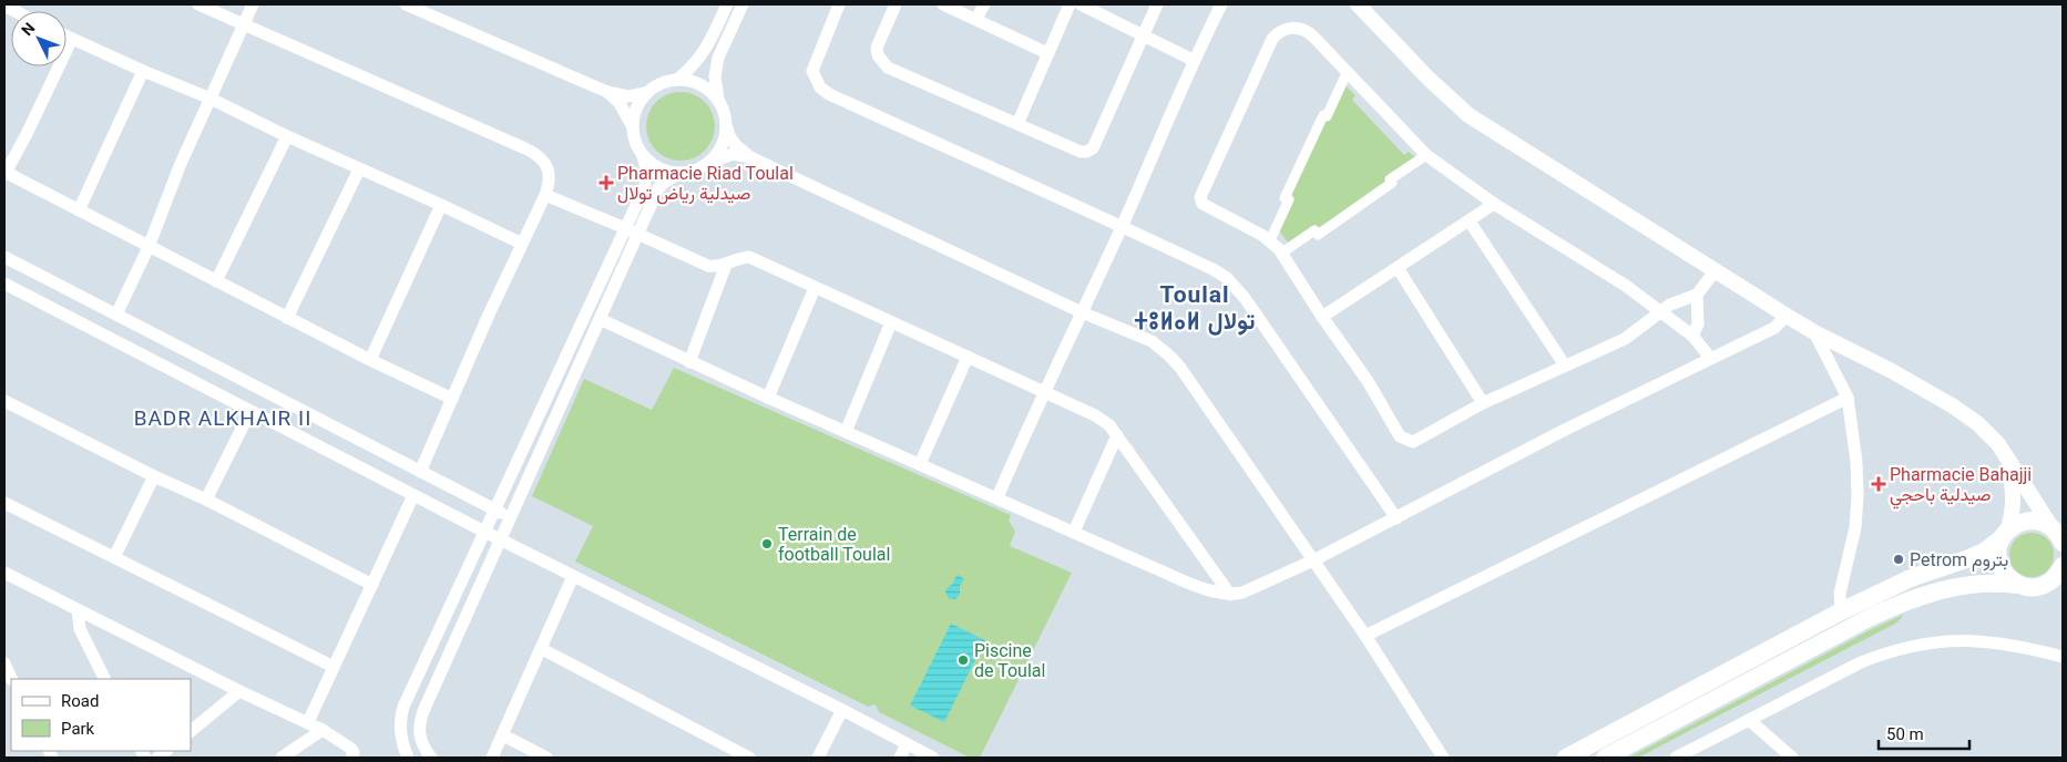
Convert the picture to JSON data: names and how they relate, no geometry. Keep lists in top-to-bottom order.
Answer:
{
  "districts": ["Toulal ⵜⵓⵍⴰⵍ تولال", "BADR ALKHAIR II"],
  "places": {
    "health": ["Pharmacie Riad Toulal صيدلية رياض تولال", "Pharmacie Bahajji صيدلية باحجي"],
    "other": ["Terrain de football Toulal", "Petrom بتروم", "Piscine de Toulal"]
  },
  "legend": ["Road", "Park"],
  "scale_bar": "50 m",
  "north": "top left"
}
